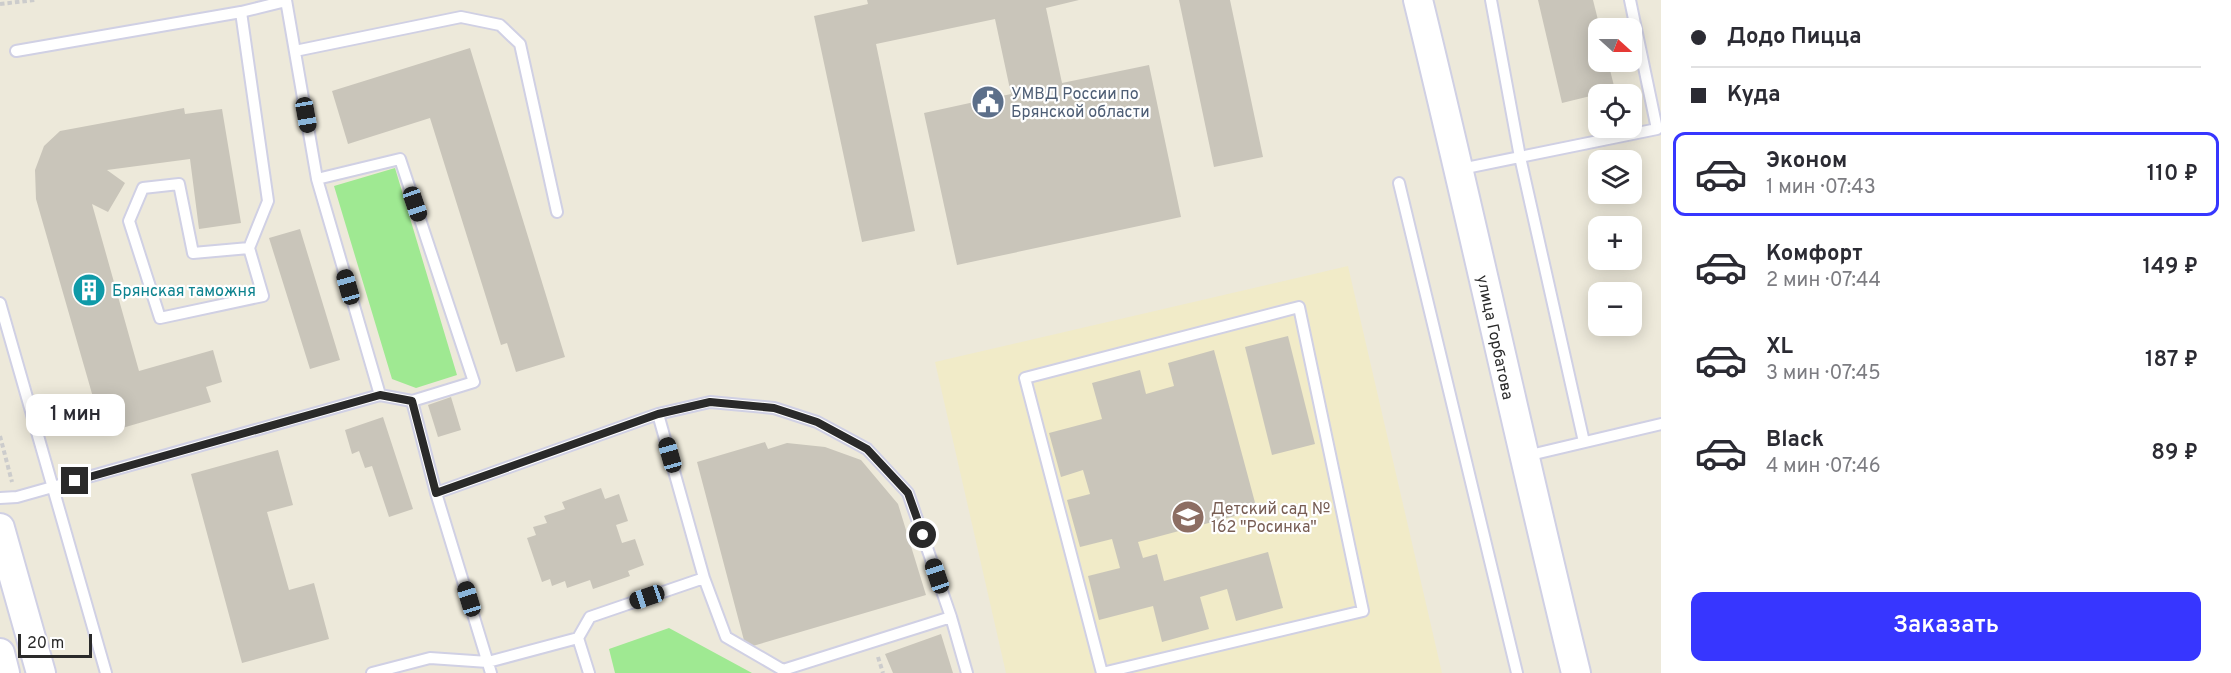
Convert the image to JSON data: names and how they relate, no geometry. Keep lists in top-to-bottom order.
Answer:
{
  "streets": {
    "main road": ["улица Горбатова"]
  },
  "places": {
    "public building": ["УМВД России по Брянской области"],
    "building": ["Брянская таможня"],
    "school or university": ["Детский сад № 162 \"Росинка\""]
  },
  "scale_bar": "20 m",
  "north": "right",
  "page": {
    "banner": ["Додо Пицца", "Куда"],
    "map_buttons": ["+", "−"],
    "list": [
      {
        "name": "Эконом",
        "note": "1 мин · 07:43",
        "value": "110 ₽"
      },
      {
        "name": "Комфорт",
        "note": "2 мин · 07:44",
        "value": "149 ₽"
      },
      {
        "name": "XL",
        "note": "3 мин · 07:45",
        "value": "187 ₽"
      },
      {
        "name": "Black",
        "note": "4 мин · 07:46",
        "value": "89 ₽"
      }
    ],
    "bubble": "1 мин",
    "buttons": "Заказать",
    "scale": "20 m"
  }
}
